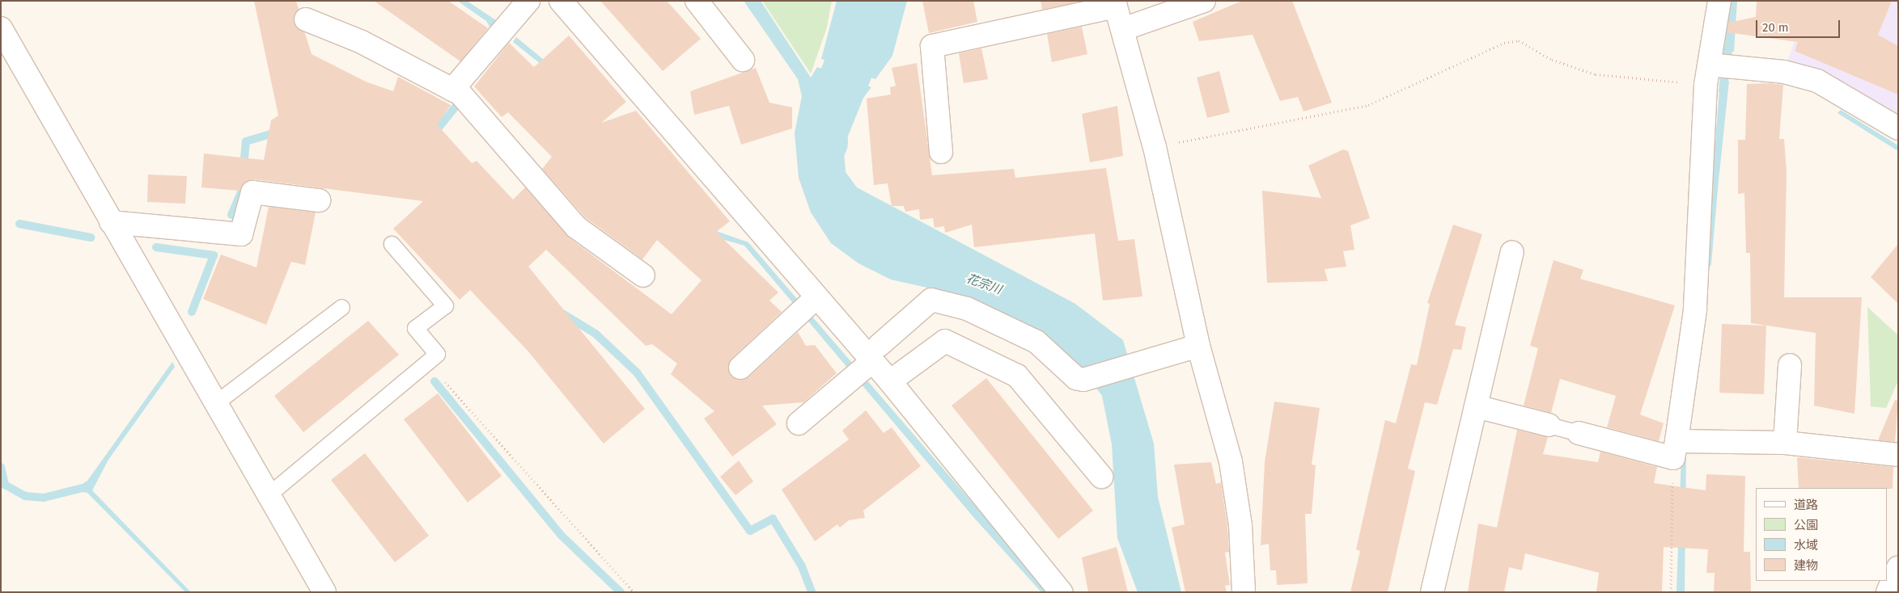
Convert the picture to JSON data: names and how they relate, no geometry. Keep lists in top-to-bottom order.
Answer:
{
  "water": ["花宗川"],
  "legend": [
    "道路",
    "公園",
    "水域",
    "建物"
  ],
  "scale_bar": "20 m"
}
